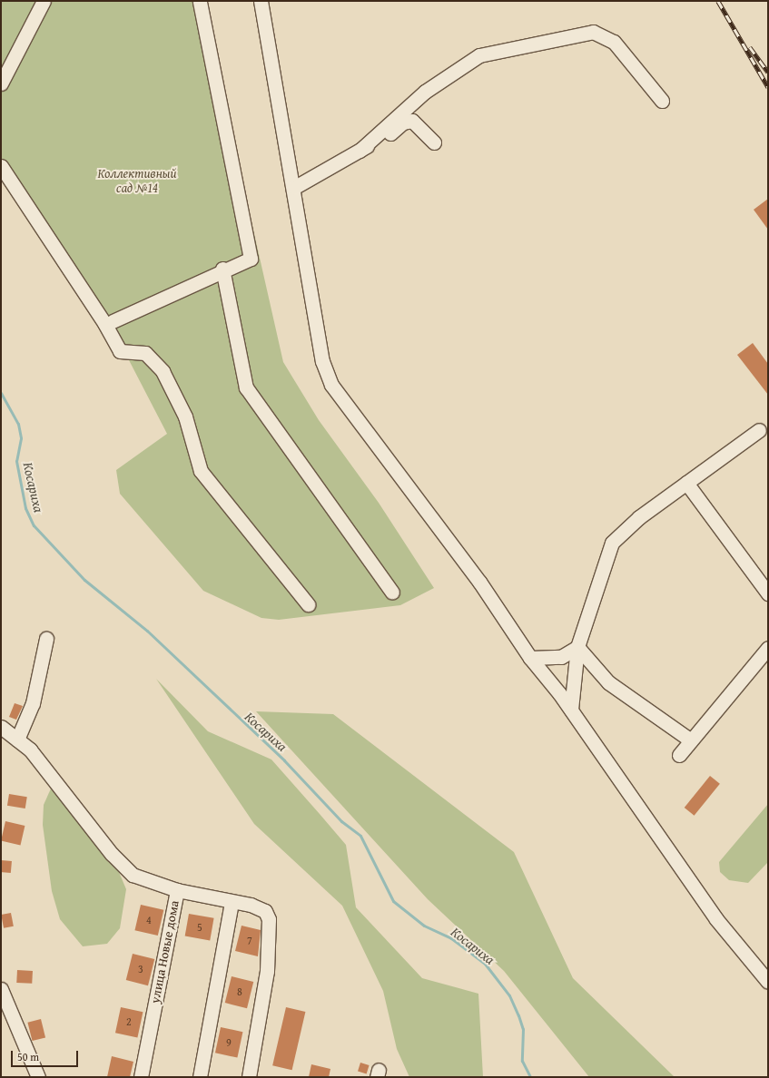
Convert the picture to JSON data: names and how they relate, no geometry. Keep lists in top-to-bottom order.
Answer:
{
  "streets": {
    "street": ["улица Новые дома"]
  },
  "water": ["Косариха"],
  "parks": ["Коллективный сад №14"],
  "house_numbers": [
    "4",
    "5",
    "7",
    "3",
    "8",
    "2",
    "9"
  ],
  "scale_bar": "50 m"
}
